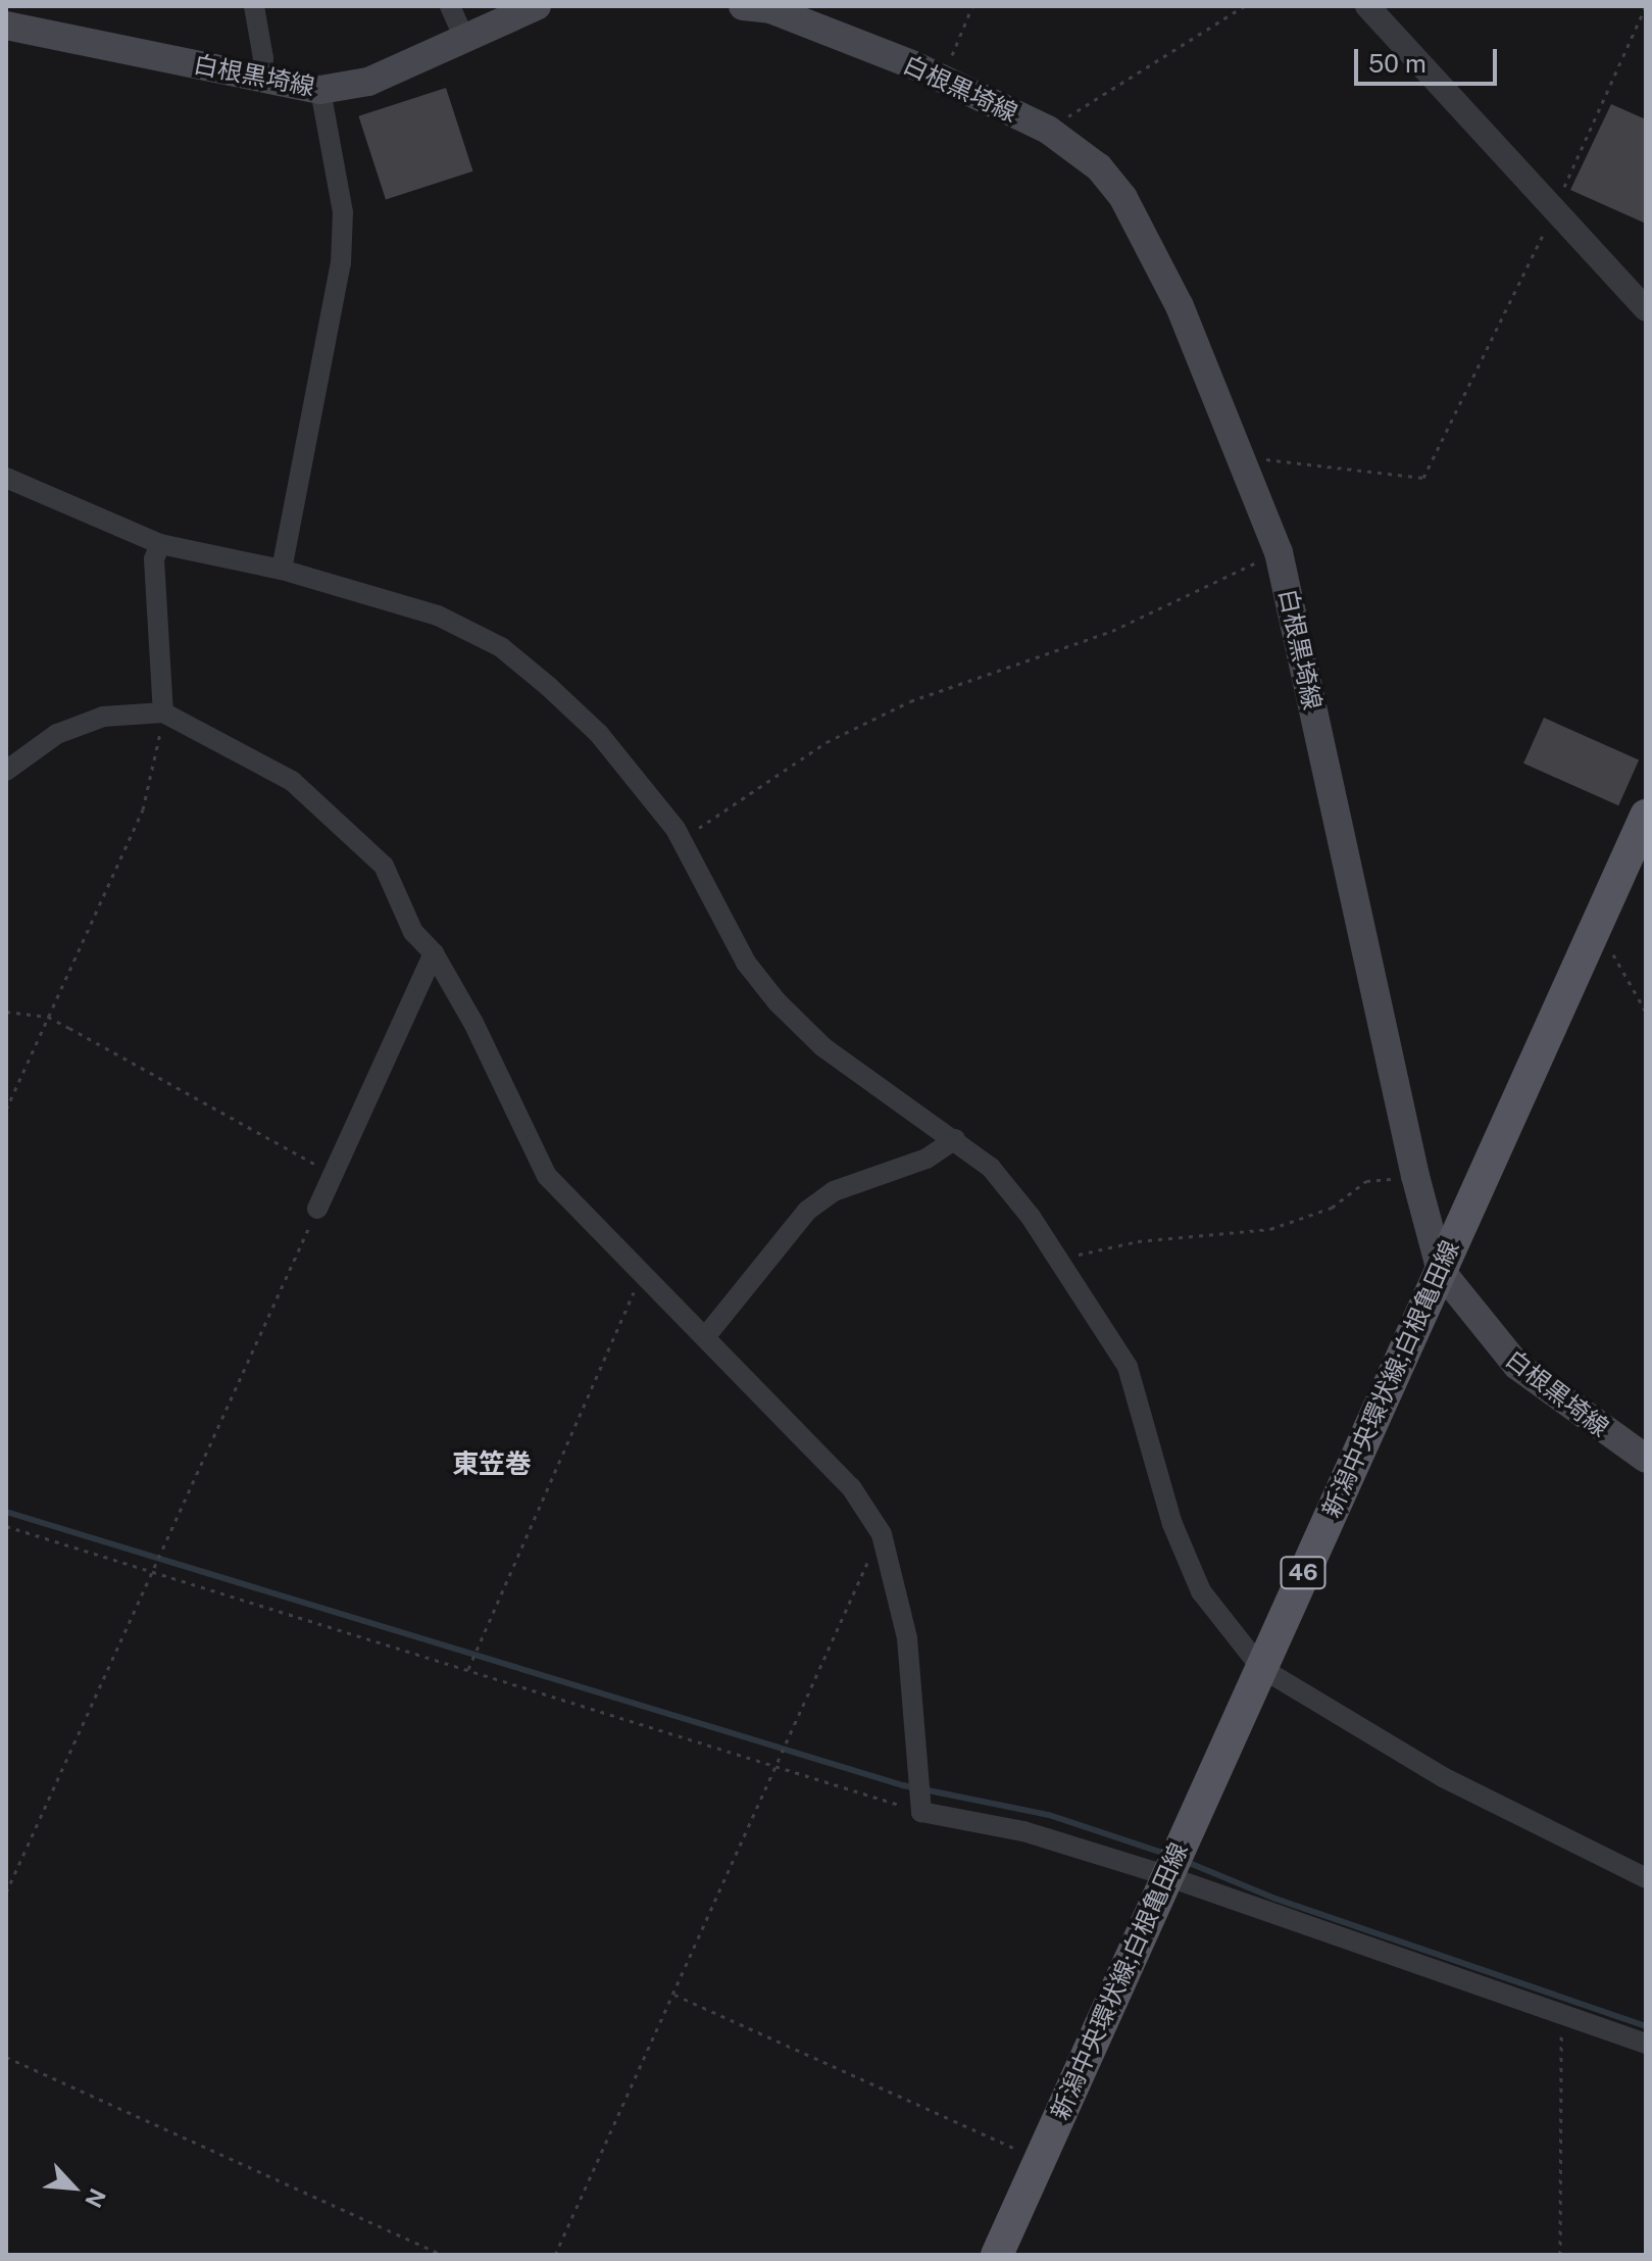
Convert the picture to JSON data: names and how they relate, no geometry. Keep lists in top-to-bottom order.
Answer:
{
  "streets": {
    "main road": ["白根黒埼線", "新潟中央環状線;白根亀田線", "46"]
  },
  "crossings": [
    ["白根黒埼線", "新潟中央環状線;白根亀田線"]
  ],
  "districts": ["東笠巻"],
  "scale_bar": "50 m",
  "north": "bottom right"
}
